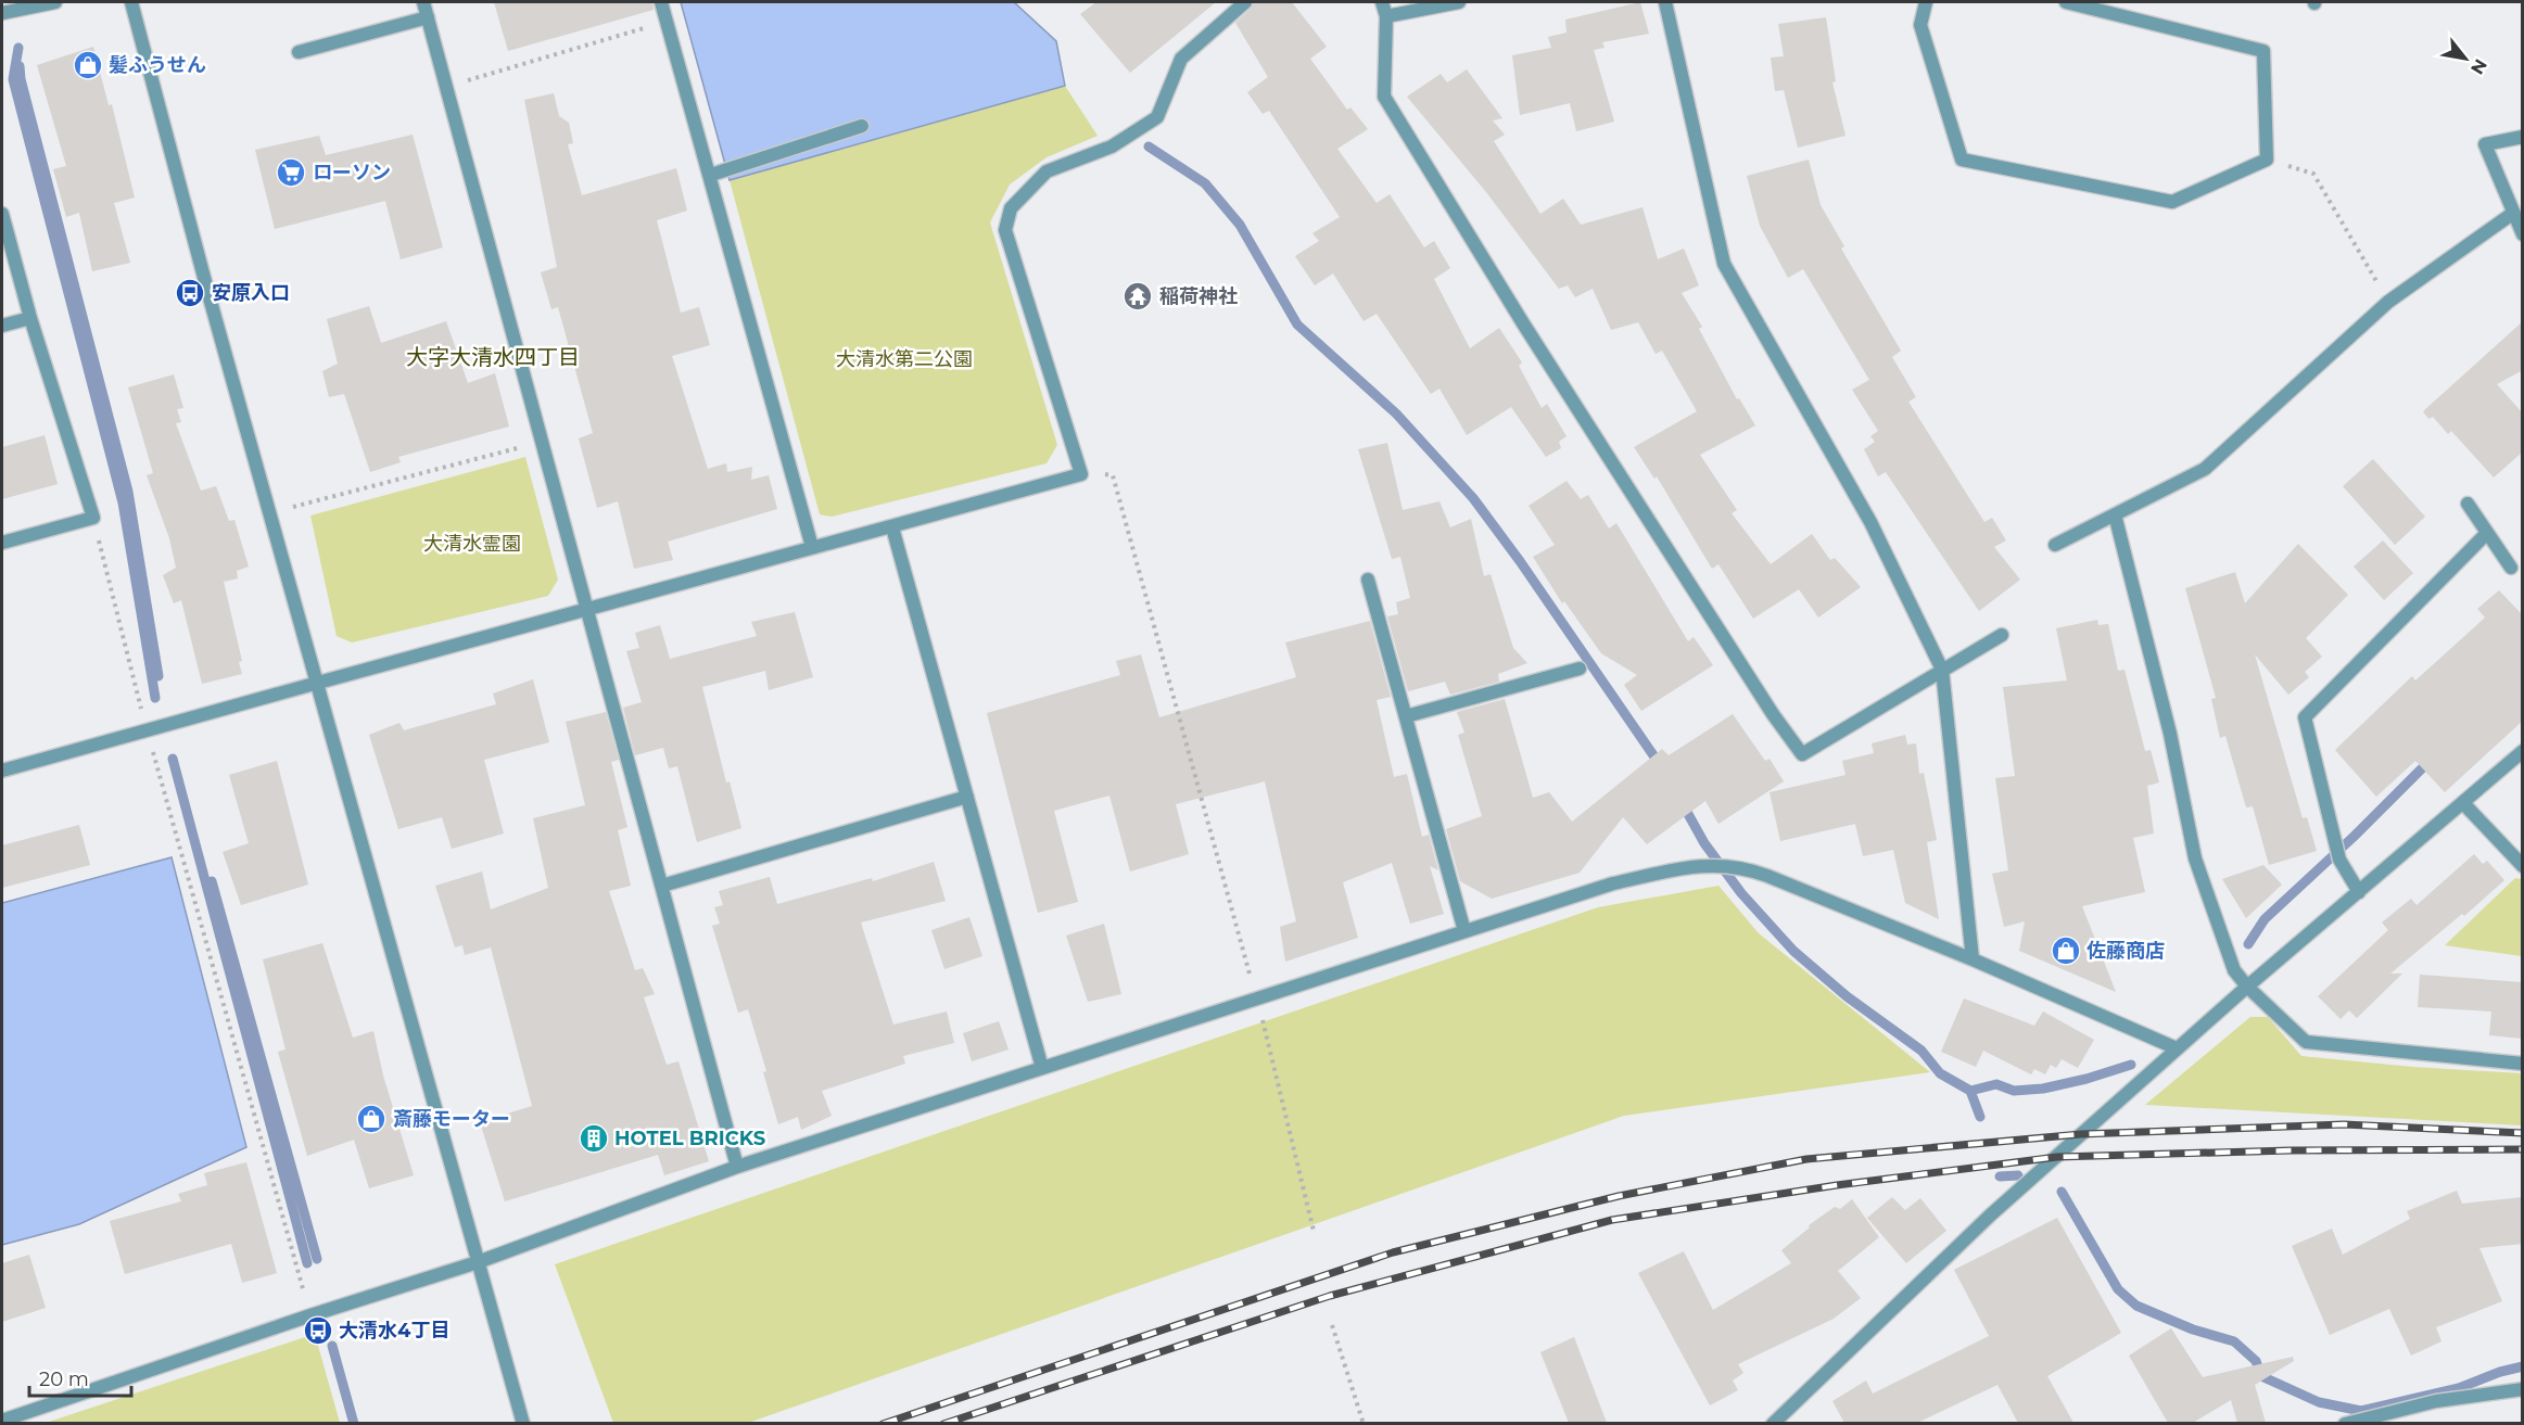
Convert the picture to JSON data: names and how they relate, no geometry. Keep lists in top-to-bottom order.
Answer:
{
  "districts": ["大字大清水四丁目"],
  "parks": ["大清水第二公園", "大清水霊園"],
  "places": {
    "shop": ["髪ふうせん", "佐藤商店", "斎藤モーター"],
    "supermarket": ["ローソン"],
    "bus stop": ["安原入口", "大清水4丁目"],
    "temple": ["稲荷神社"],
    "building": ["HOTEL BRICKS"]
  },
  "scale_bar": "20 m",
  "north": "bottom right"
}
